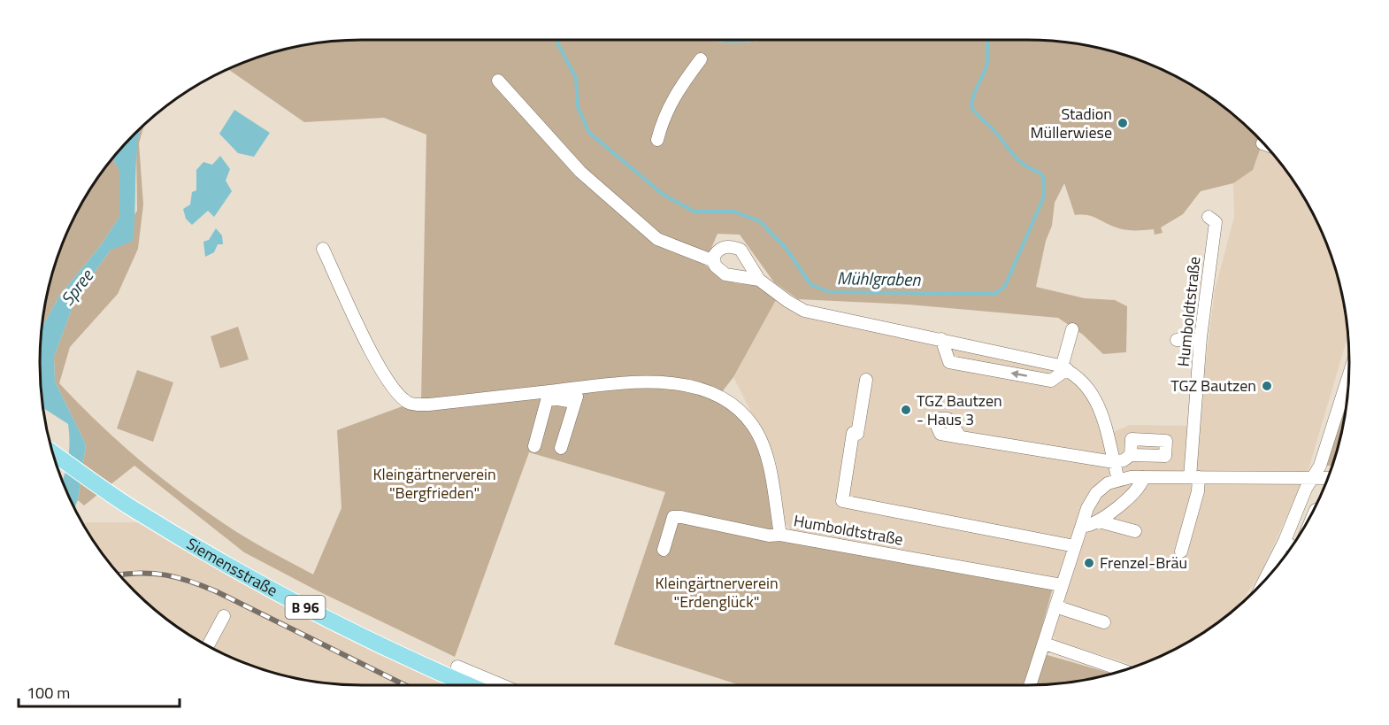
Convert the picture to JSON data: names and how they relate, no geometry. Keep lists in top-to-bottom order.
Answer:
{
  "streets": {
    "main road": ["Siemensstraße", "B 96"],
    "street": ["Humboldtstraße"]
  },
  "water": ["Mühlgraben", "Spree"],
  "parks": ["Kleingärtnerverein \"Bergfrieden\"", "Kleingärtnerverein \"Erdenglück\""],
  "places": [
    "Stadion Müllerwiese",
    "TGZ Bautzen",
    "TGZ Bautzen - Haus 3",
    "Frenzel-Bräu"
  ],
  "scale_bar": "100 m"
}
